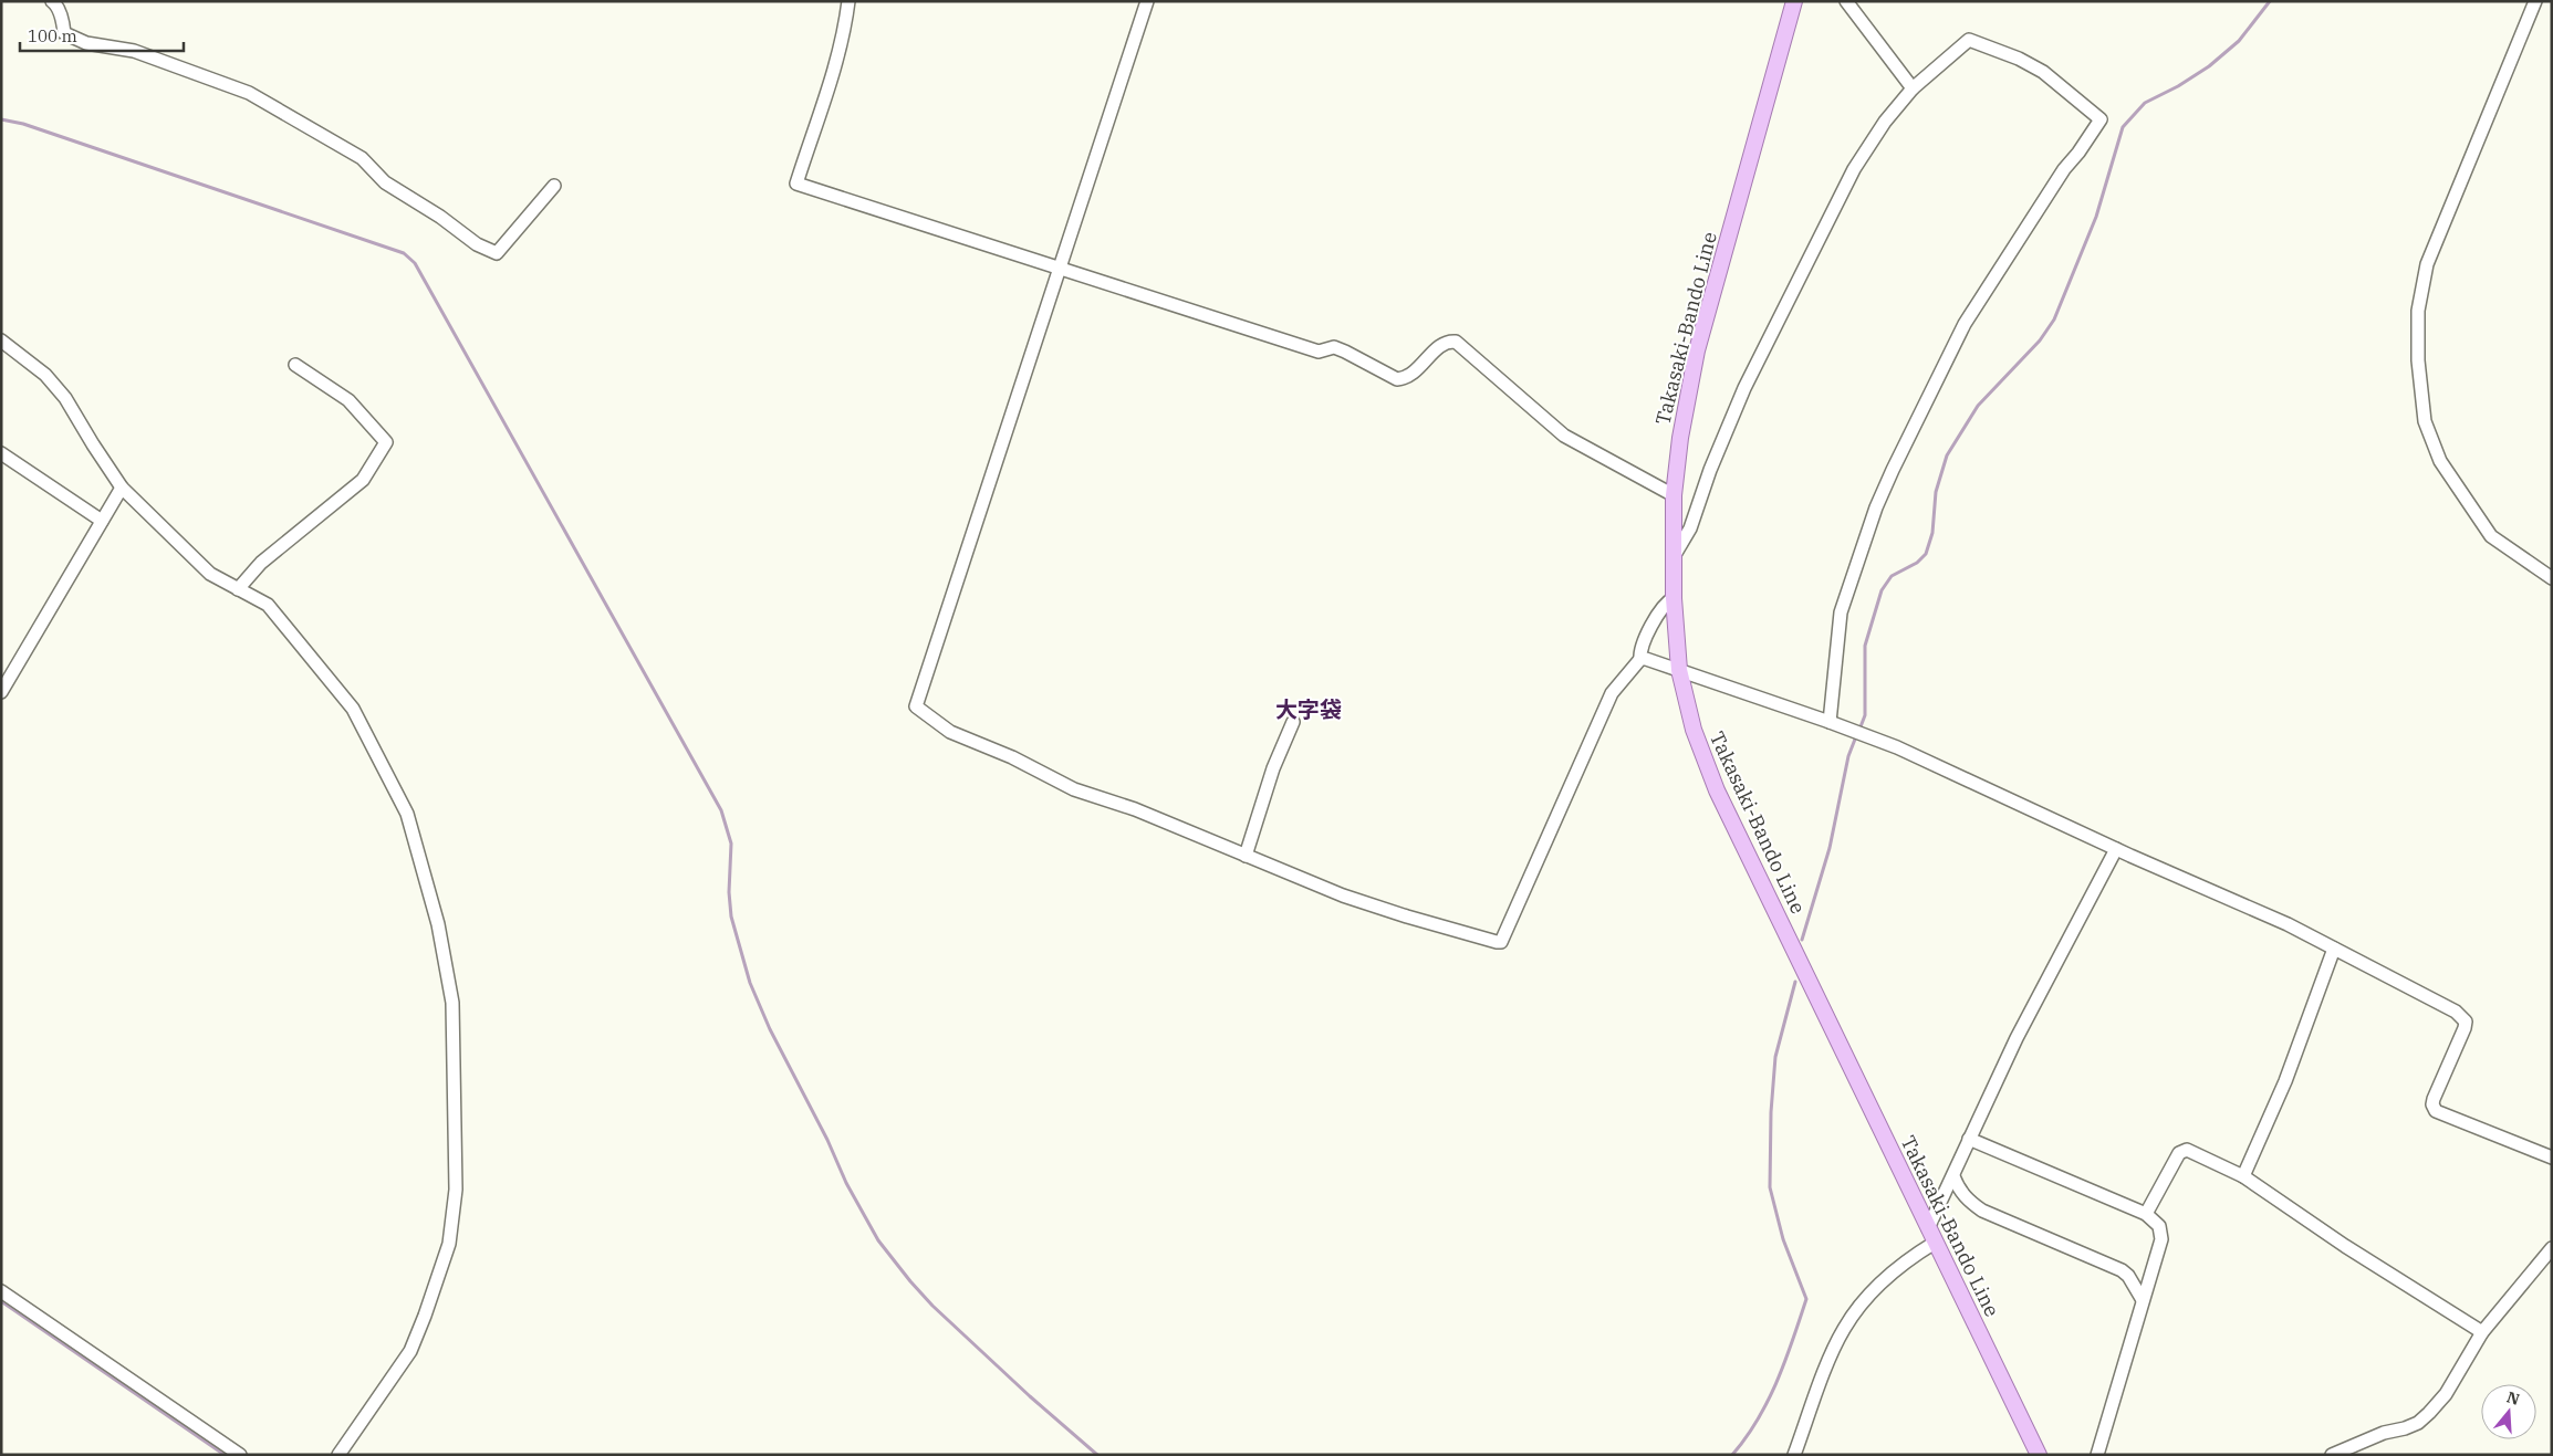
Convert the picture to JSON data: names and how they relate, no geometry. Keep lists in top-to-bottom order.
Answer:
{
  "streets": {
    "main road": ["Takasaki-Bando Line"]
  },
  "districts": ["大字袋"],
  "scale_bar": "100 m",
  "north": "top"
}
